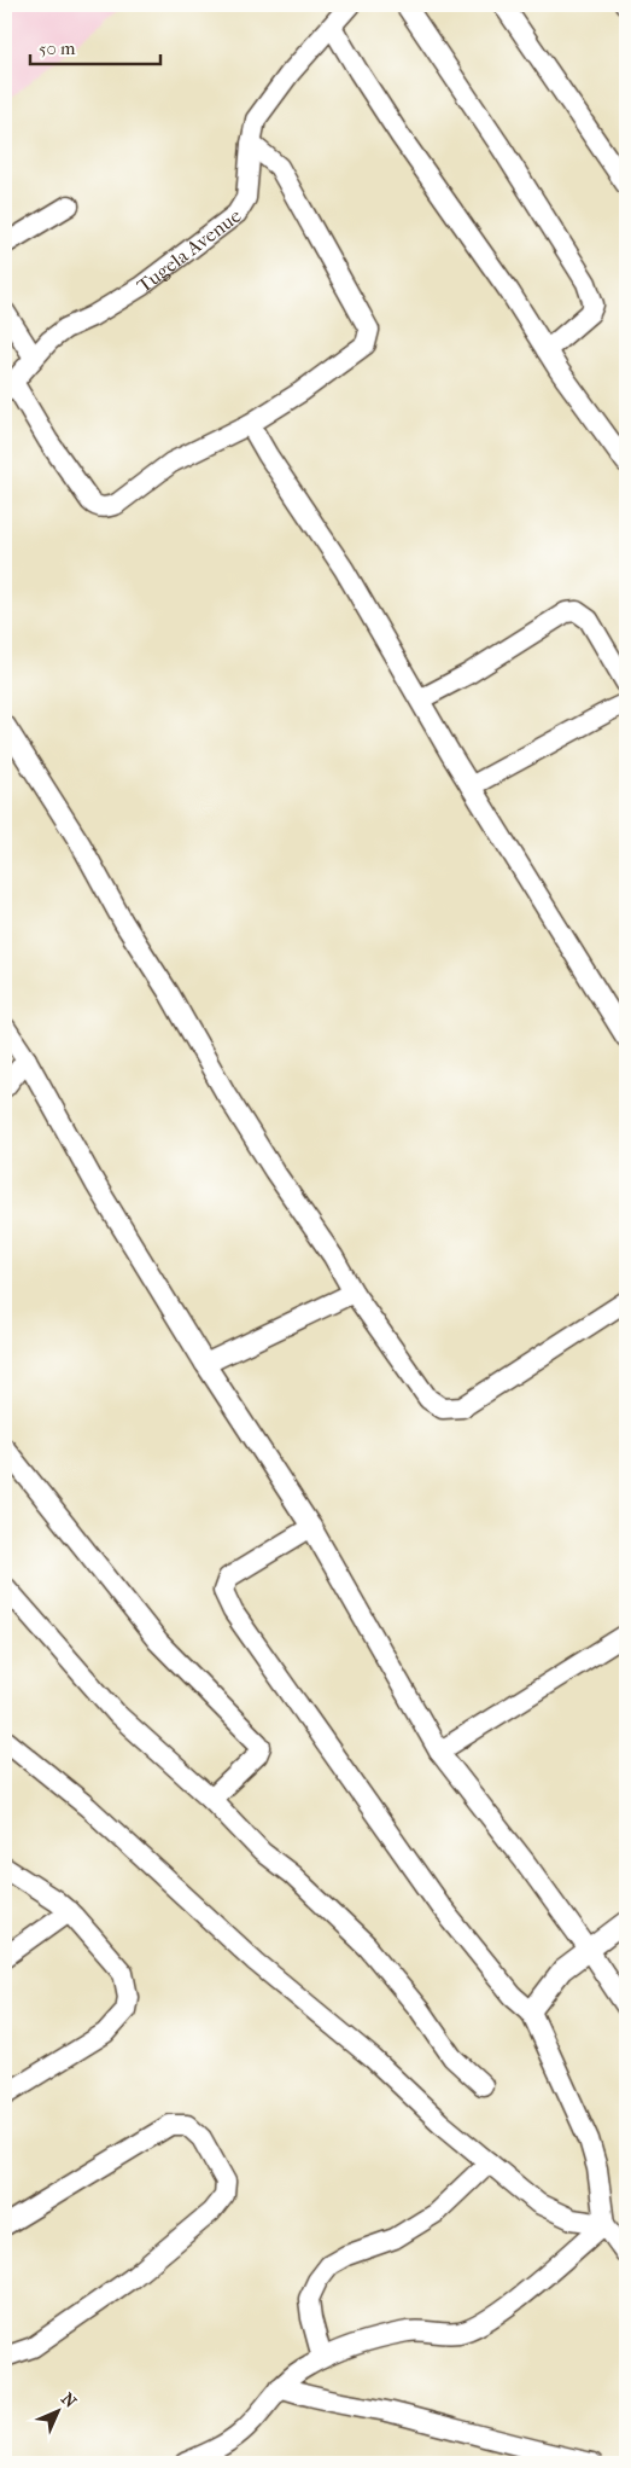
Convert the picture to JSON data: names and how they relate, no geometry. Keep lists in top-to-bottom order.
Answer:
{
  "streets": {
    "street": ["Tugela Avenue"]
  },
  "scale_bar": "50 m",
  "north": "top right"
}
